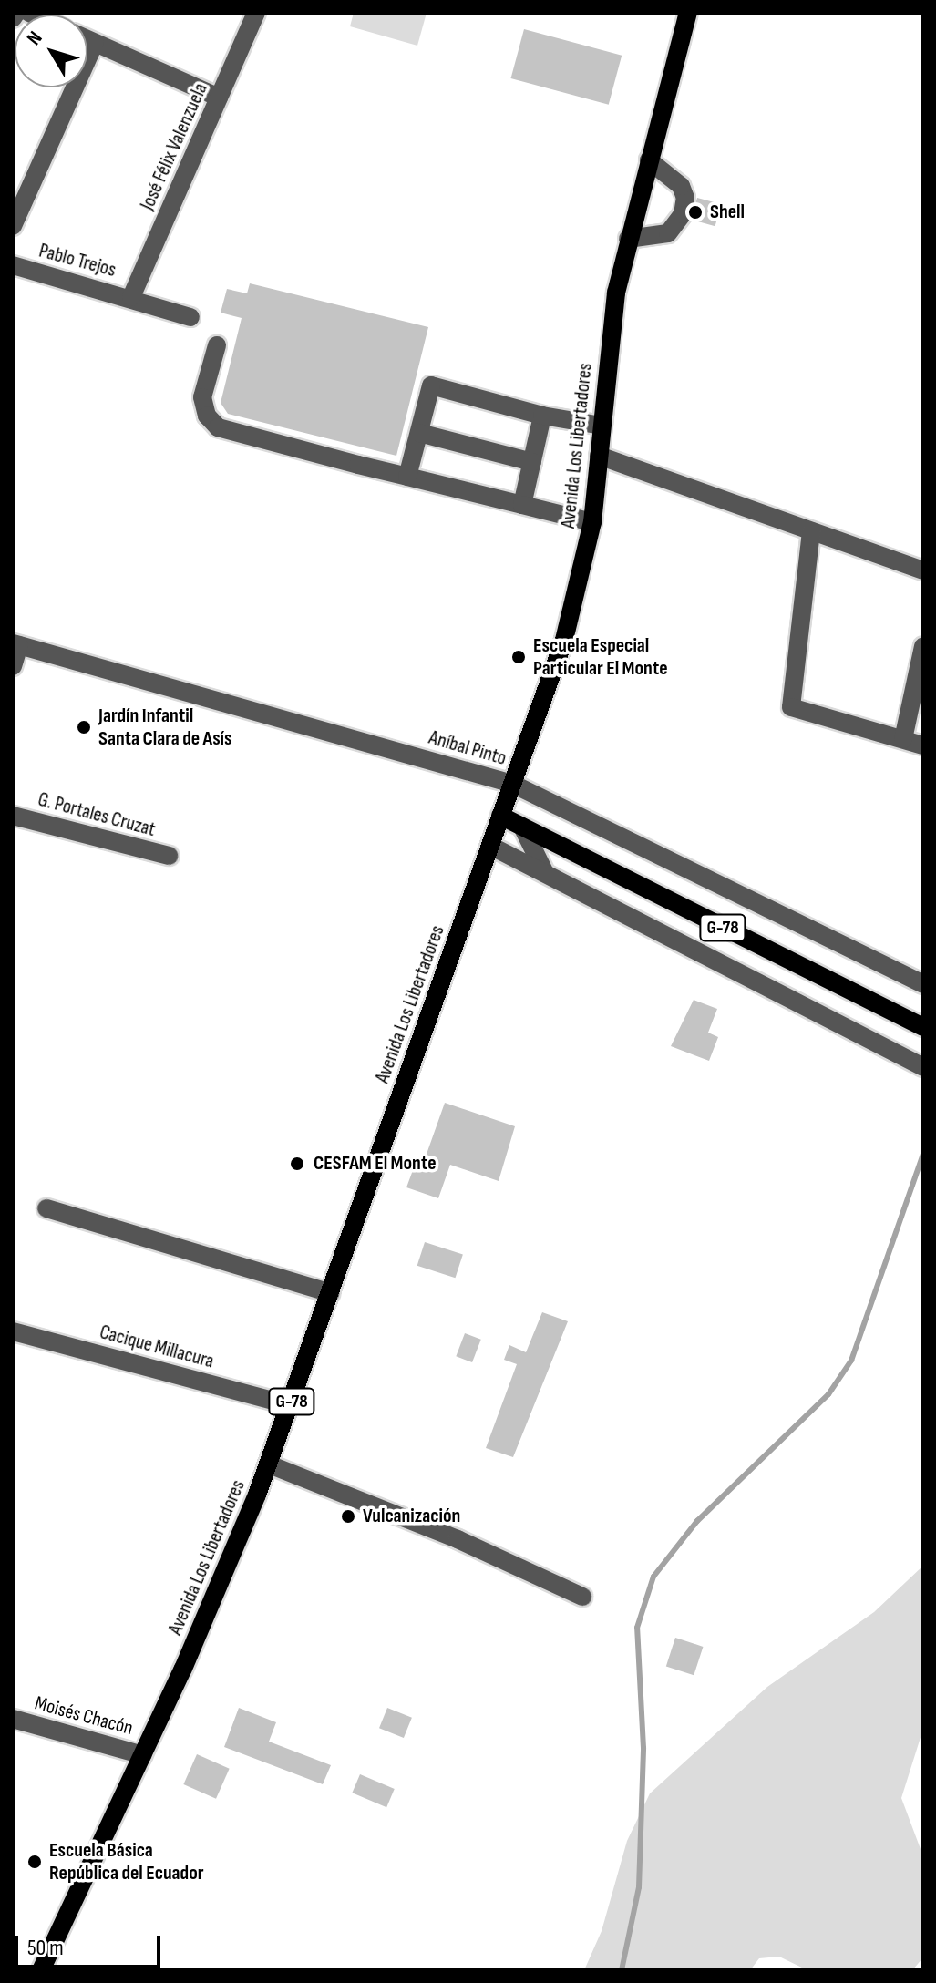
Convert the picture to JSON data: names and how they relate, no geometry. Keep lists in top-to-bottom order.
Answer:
{
  "streets": {
    "main road": ["Avenida Los Libertadores", "G-78"],
    "street": [
      "José Félix Valenzuela",
      "Pablo Trejos",
      "Aníbal Pinto",
      "G. Portales Cruzat",
      "Cacique Millacura",
      "Moisés Chacón"
    ]
  },
  "crossings": [
    ["José Félix Valenzuela", "Pablo Trejos"],
    ["Avenida Los Libertadores", "Aníbal Pinto"],
    ["Avenida Los Libertadores", "G-78"],
    ["Avenida Los Libertadores", "Cacique Millacura"],
    ["Avenida Los Libertadores", "Moisés Chacón"]
  ],
  "places": [
    "Shell",
    "Escuela Especial Particular El Monte",
    "Jardín Infantil Santa Clara de Asís",
    "CESFAM El Monte",
    "Vulcanización",
    "Escuela Básica República del Ecuador"
  ],
  "scale_bar": "50 m",
  "north": "top left"
}
